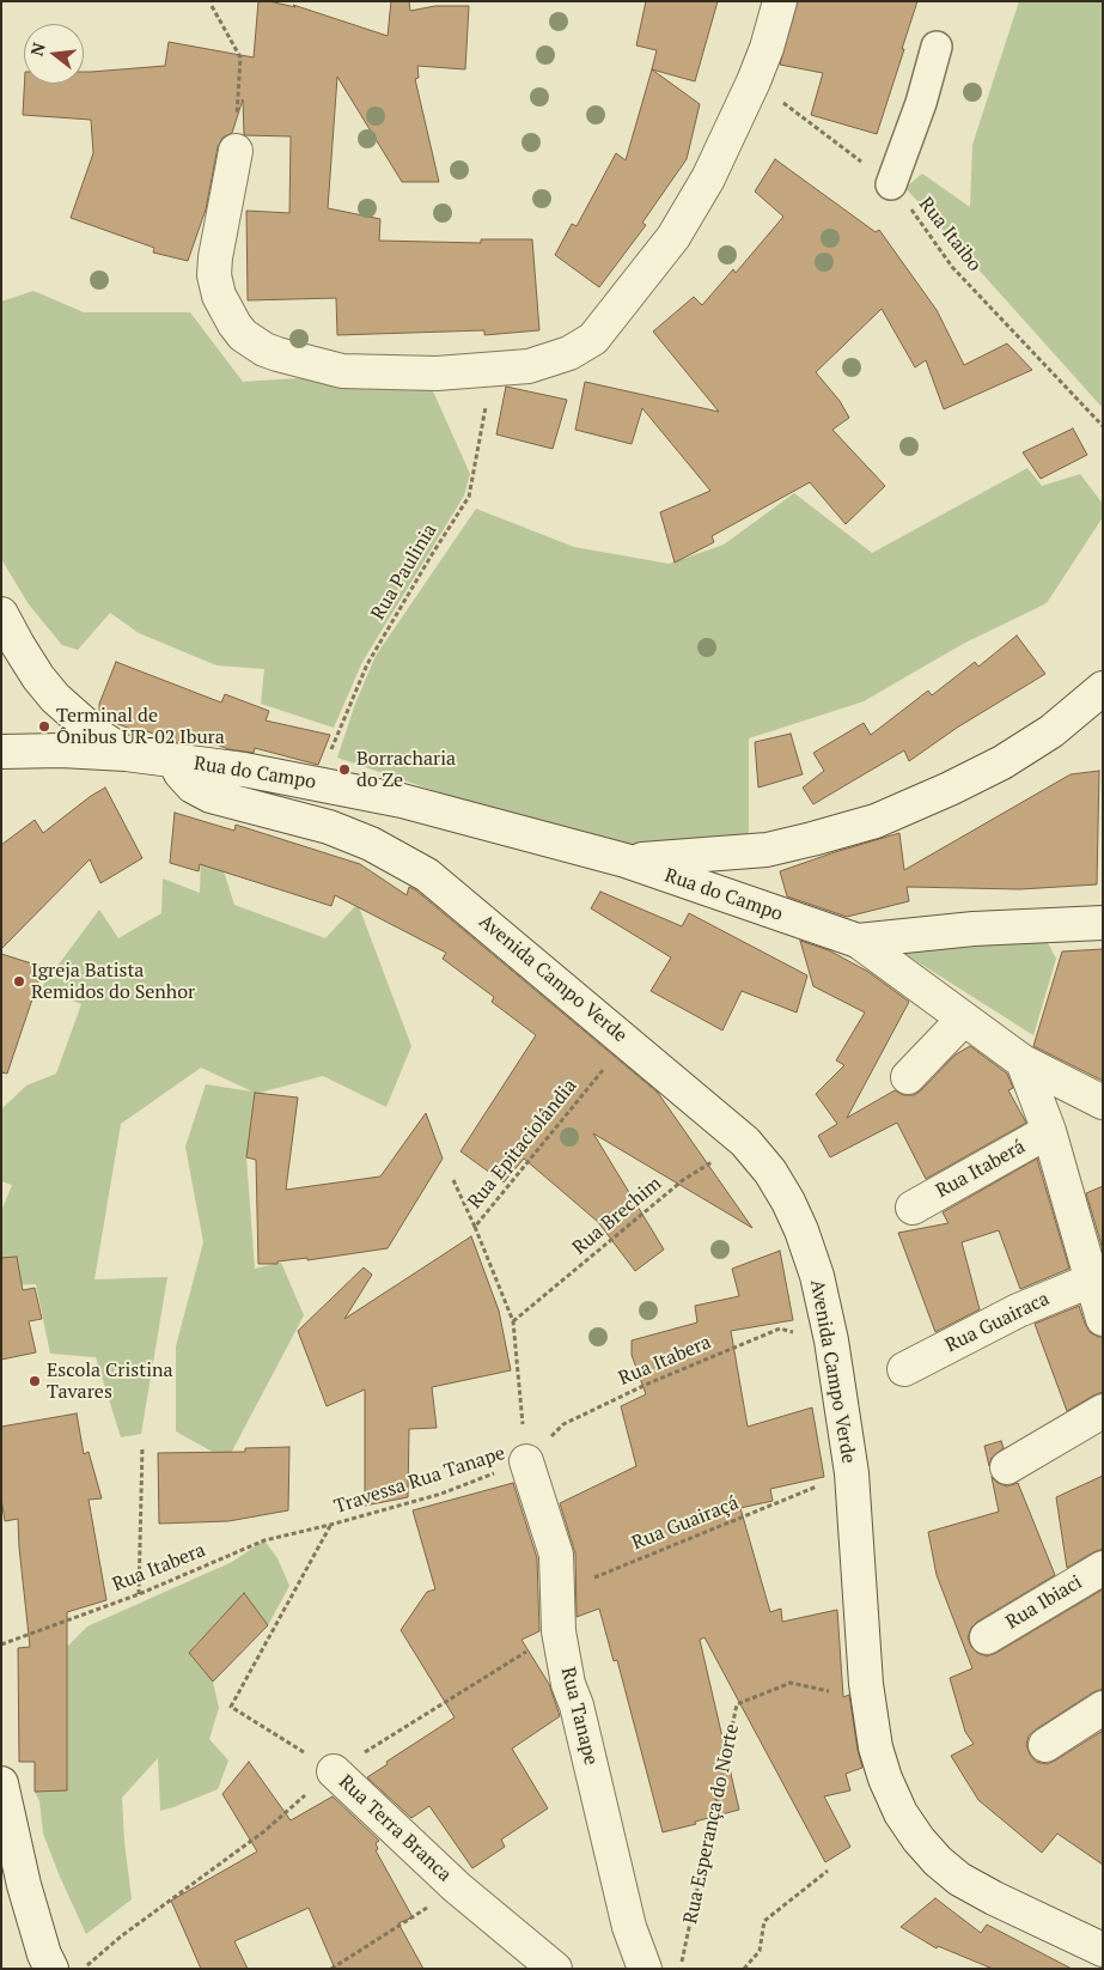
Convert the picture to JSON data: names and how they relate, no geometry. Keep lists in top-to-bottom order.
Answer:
{
  "streets": {
    "main road": [
      "Rua do Campo",
      "Avenida Campo Verde",
      "Rua Itaberá",
      "Rua Guairaca",
      "Rua Ibiaci",
      "Rua Tanape",
      "Rua Terra Branca"
    ],
    "path": [
      "Rua Itaibo",
      "Rua Paulinia",
      "Rua Epitaciolândia",
      "Rua Brechim",
      "Rua Itabera",
      "Travessa Rua Tanape",
      "Rua Guairaçá",
      "Rua Esperança do Norte"
    ]
  },
  "crossings": [
    ["Rua Paulinia", "Rua do Campo"],
    ["Rua do Campo", "Avenida Campo Verde"],
    ["Avenida Campo Verde", "Rua Epitaciolândia"],
    ["Avenida Campo Verde", "Rua Brechim"],
    ["Avenida Campo Verde", "Rua Itabera"],
    ["Avenida Campo Verde", "Rua Guairaçá"],
    ["Avenida Campo Verde", "Rua Esperança do Norte"],
    ["Rua Epitaciolândia", "Travessa Rua Tanape"],
    ["Rua Brechim", "Travessa Rua Tanape"],
    ["Rua Itabera", "Travessa Rua Tanape"],
    ["Rua Itabera", "Rua Tanape"],
    ["Travessa Rua Tanape", "Rua Tanape"]
  ],
  "places": [
    "Terminal de Ônibus UR-02 Ibura",
    "Borracharia do Ze",
    "Igreja Batista Remidos do Senhor",
    "Escola Cristina Tavares"
  ],
  "north": "left"
}
